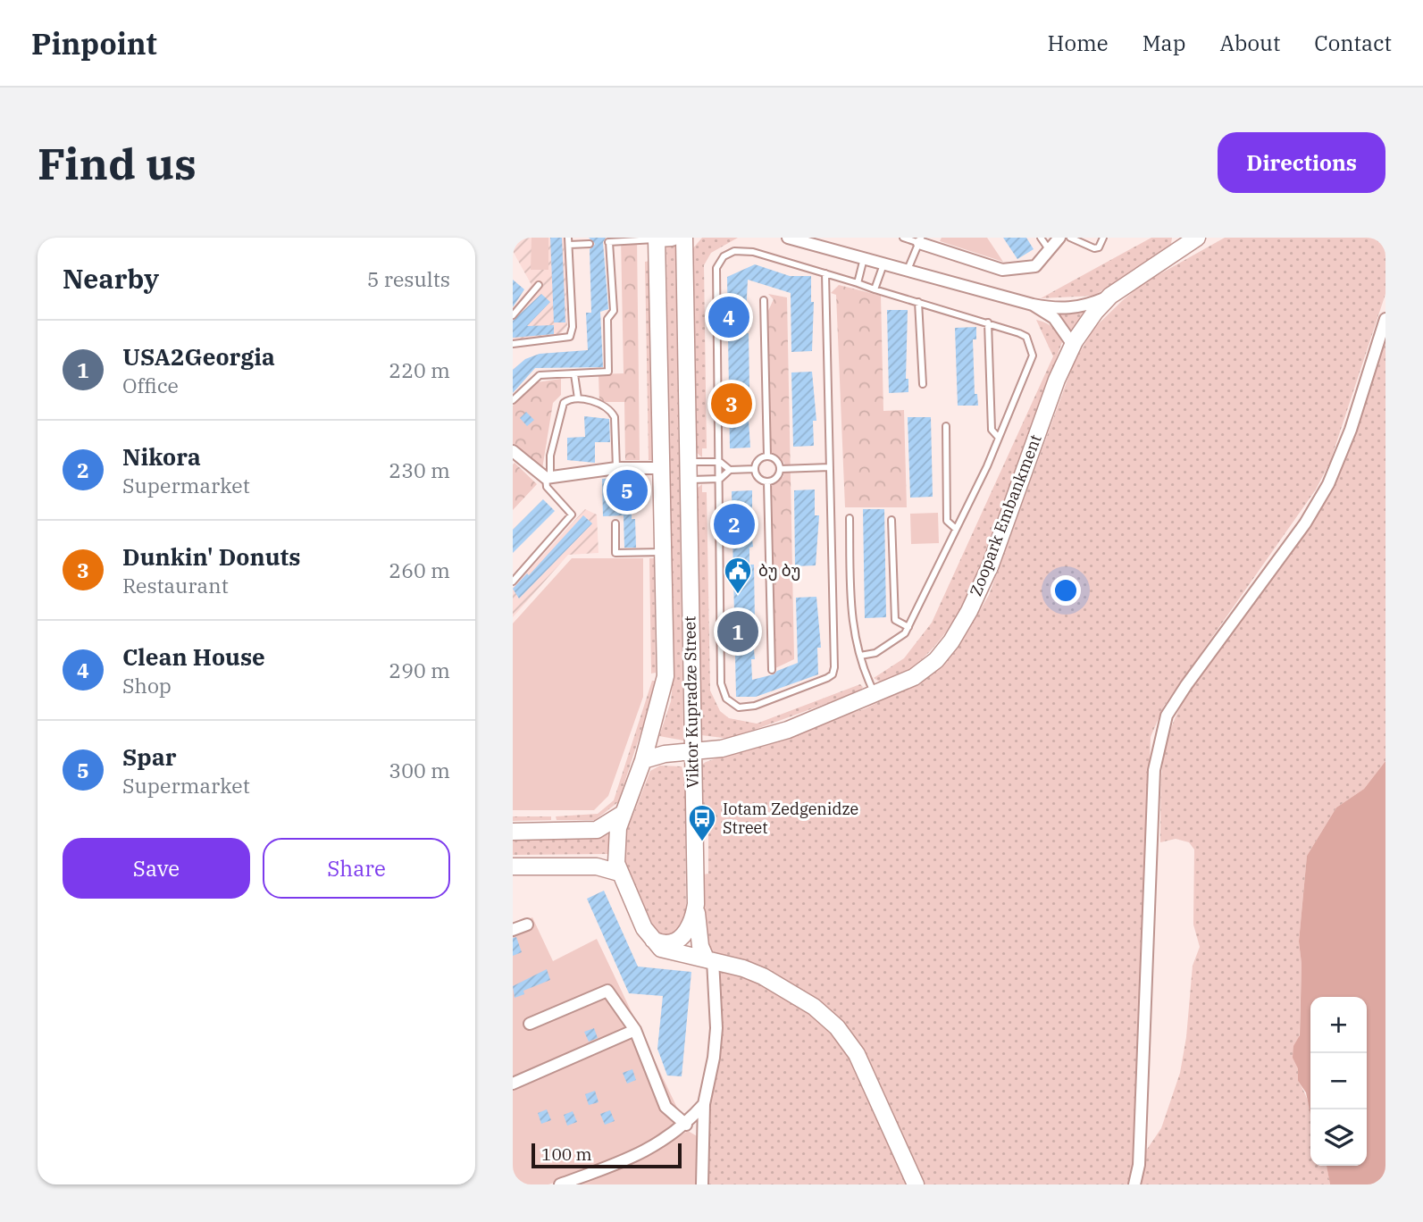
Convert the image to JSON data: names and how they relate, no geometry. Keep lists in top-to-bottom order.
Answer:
{
  "streets": {
    "main road": ["Zoopark Embankment", "Viktor Kupradze Street"]
  },
  "crossings": [
    ["Zoopark Embankment", "Viktor Kupradze Street"]
  ],
  "places": {
    "public building": ["ბუ ბუ"],
    "bus stop": ["Iotam Zedgenidze Street"]
  },
  "scale_bar": "100 m",
  "page": {
    "header": "Pinpoint",
    "nav": [
      "Home",
      "Map",
      "About",
      "Contact"
    ],
    "buttons": [
      "Directions",
      ["Save", "Share"]
    ],
    "title": "Find us",
    "heading": ["Nearby", "5 results"],
    "pins": [
      "4",
      "3",
      "5",
      "2",
      "1"
    ],
    "list": [
      {
        "mark": "1",
        "name": "USA2Georgia",
        "note": "Office",
        "value": "220 m"
      },
      {
        "mark": "2",
        "name": "Nikora",
        "note": "Supermarket",
        "value": "230 m"
      },
      {
        "mark": "3",
        "name": "Dunkin' Donuts",
        "note": "Restaurant",
        "value": "260 m"
      },
      {
        "mark": "4",
        "name": "Clean House",
        "note": "Shop",
        "value": "290 m"
      },
      {
        "mark": "5",
        "name": "Spar",
        "note": "Supermarket",
        "value": "300 m"
      }
    ],
    "map_buttons": ["+", "−"],
    "scale": "100 m"
  }
}
